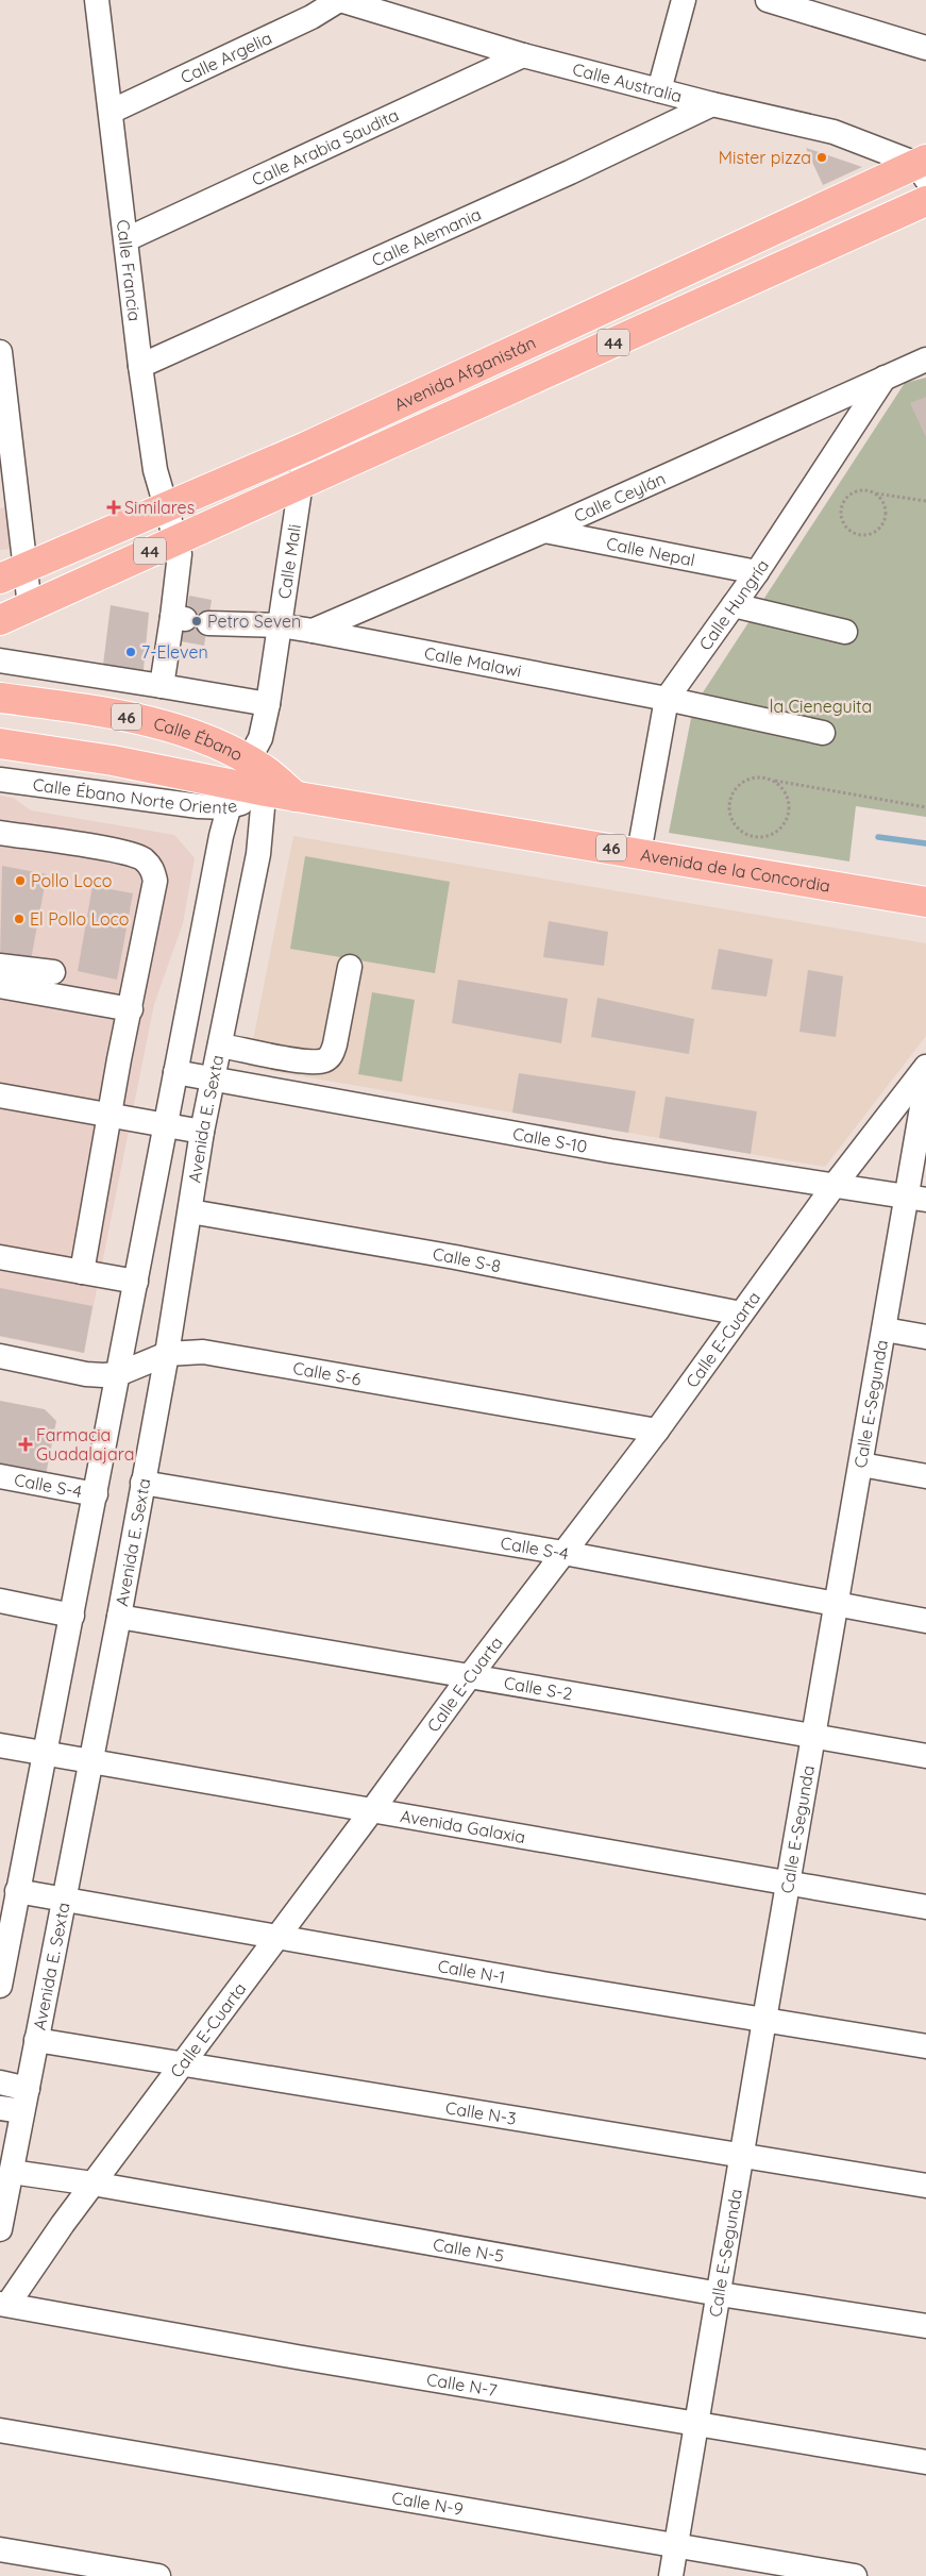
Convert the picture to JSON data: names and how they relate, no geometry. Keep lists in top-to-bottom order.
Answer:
{
  "streets": {
    "main road": [
      "44",
      "Avenida Afganistán",
      "46",
      "Calle Ébano",
      "Avenida de la Concordia"
    ],
    "street": [
      "Calle Argelia",
      "Calle Australia",
      "Calle Arabia Saudita",
      "Calle Alemania",
      "Calle Francia",
      "Calle Ceylán",
      "Calle Nepal",
      "Calle Mali",
      "Calle Hungría",
      "Calle Malawi",
      "Calle Ébano Norte Oriente",
      "Avenida E. Sexta",
      "Calle S-10",
      "Calle S-8",
      "Calle E-Cuarta",
      "Calle S-6",
      "Calle E-Segunda",
      "Calle S-4",
      "Calle S-2",
      "Avenida Galaxia",
      "Calle N-1",
      "Calle N-3",
      "Calle N-5",
      "Calle N-7",
      "Calle N-9"
    ]
  },
  "crossings": [
    ["Calle Argelia", "Calle Australia"],
    ["Calle Argelia", "Calle Francia"],
    ["Calle Australia", "Calle Arabia Saudita"],
    ["Calle Australia", "Calle Alemania"],
    ["Calle Australia", "Avenida Afganistán"],
    ["Calle Arabia Saudita", "Calle Francia"],
    ["Calle Alemania", "Calle Francia"],
    ["Calle Francia", "Avenida Afganistán"],
    ["Avenida Afganistán", "Calle Mali"],
    ["Calle Ceylán", "Calle Nepal"],
    ["Calle Ceylán", "Calle Hungría"],
    ["Calle Ceylán", "Calle Malawi"],
    ["Calle Nepal", "Calle Hungría"],
    ["Calle Mali", "Calle Malawi"],
    ["Calle Mali", "Calle Ébano"],
    ["Calle Mali", "Avenida de la Concordia"],
    ["Calle Mali", "Avenida E. Sexta"],
    ["Calle Hungría", "Calle Malawi"],
    ["Calle Hungría", "Avenida de la Concordia"],
    ["Calle Ébano", "Calle Ébano Norte Oriente"],
    ["Calle Ébano", "Avenida de la Concordia"],
    ["Calle Ébano", "Avenida E. Sexta"],
    ["Avenida de la Concordia", "Avenida E. Sexta"],
    ["Avenida E. Sexta", "Calle S-10"],
    ["Avenida E. Sexta", "Calle S-8"],
    ["Avenida E. Sexta", "Calle S-6"],
    ["Avenida E. Sexta", "Calle S-4"],
    ["Avenida E. Sexta", "Calle S-2"],
    ["Avenida E. Sexta", "Avenida Galaxia"],
    ["Avenida E. Sexta", "Calle N-1"],
    ["Avenida E. Sexta", "Calle N-3"],
    ["Avenida E. Sexta", "Calle N-5"],
    ["Calle S-10", "Calle E-Cuarta"],
    ["Calle S-10", "Calle E-Segunda"],
    ["Calle S-8", "Calle E-Cuarta"],
    ["Calle E-Cuarta", "Calle S-6"],
    ["Calle E-Cuarta", "Calle S-4"],
    ["Calle E-Cuarta", "Calle S-2"],
    ["Calle E-Cuarta", "Avenida Galaxia"],
    ["Calle E-Cuarta", "Calle N-1"],
    ["Calle E-Cuarta", "Calle N-3"],
    ["Calle E-Cuarta", "Calle N-5"],
    ["Calle E-Cuarta", "Calle N-7"],
    ["Calle E-Segunda", "Calle S-4"],
    ["Calle E-Segunda", "Calle S-2"],
    ["Calle E-Segunda", "Avenida Galaxia"],
    ["Calle E-Segunda", "Calle N-1"],
    ["Calle E-Segunda", "Calle N-3"],
    ["Calle E-Segunda", "Calle N-5"],
    ["Calle E-Segunda", "Calle N-7"],
    ["Calle E-Segunda", "Calle N-9"]
  ],
  "parks": ["la Cieneguita"],
  "places": {
    "other": [
      "Mister pizza",
      "Petro Seven",
      "7-Eleven",
      "Pollo Loco",
      "El Pollo Loco"
    ],
    "health": ["Similares", "Farmacia Guadalajara"]
  }
}
